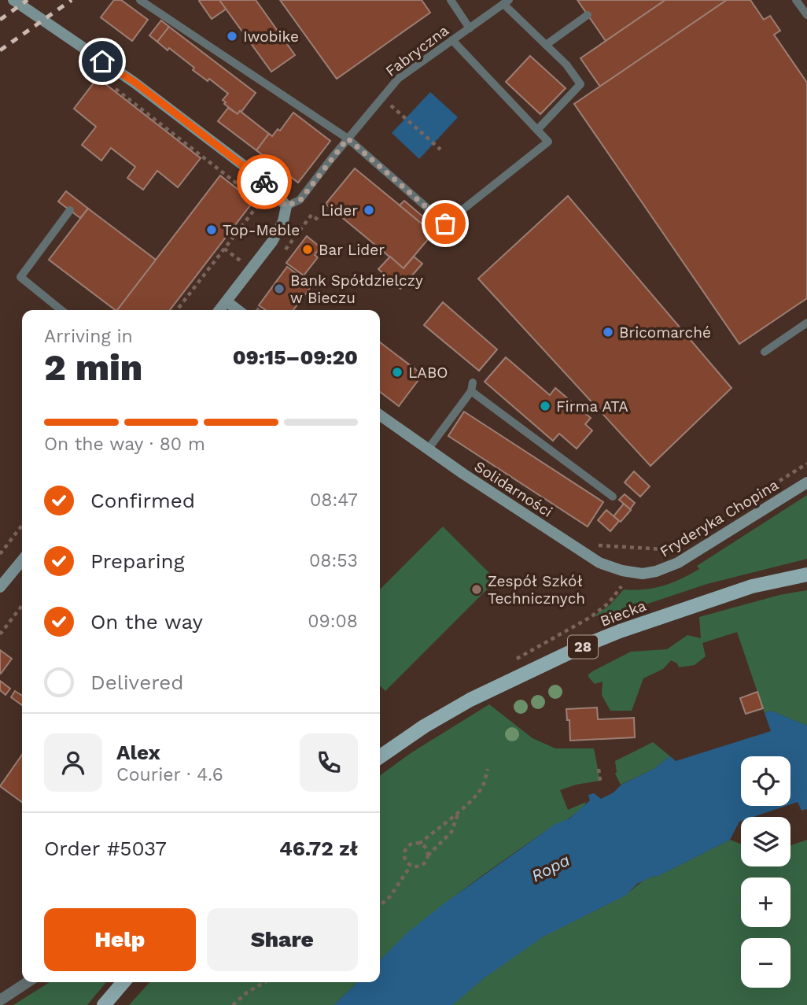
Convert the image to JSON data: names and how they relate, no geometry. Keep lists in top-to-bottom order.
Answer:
{
  "streets": {
    "main road": ["Biecka", "28"],
    "street": ["Solidarności", "Fryderyka Chopina"],
    "lane": ["Fabryczna"]
  },
  "crossings": [
    ["Solidarności", "Fryderyka Chopina"]
  ],
  "water": ["Ropa"],
  "places": [
    "Iwobike",
    "Lider",
    "Top-Meble",
    "Bar Lider",
    "Bank Spółdzielczy w Bieczu",
    "Bricomarché",
    "LABO",
    "Firma ATA",
    "Zespół Szkół Technicznych"
  ],
  "page": {
    "heading": ["2 min", "Arriving in", "09:15–09:20"],
    "panel": [
      "Alex",
      "Courier · 4.6",
      "Order #5037",
      "46.72 zł"
    ],
    "bar": "On the way · 80 m",
    "list": [
      ["Confirmed", "08:47"],
      ["Preparing", "08:53"],
      ["On the way", "09:08"],
      "Delivered"
    ],
    "map_buttons": ["+", "−"],
    "buttons": ["Help", "Share"]
  }
}
